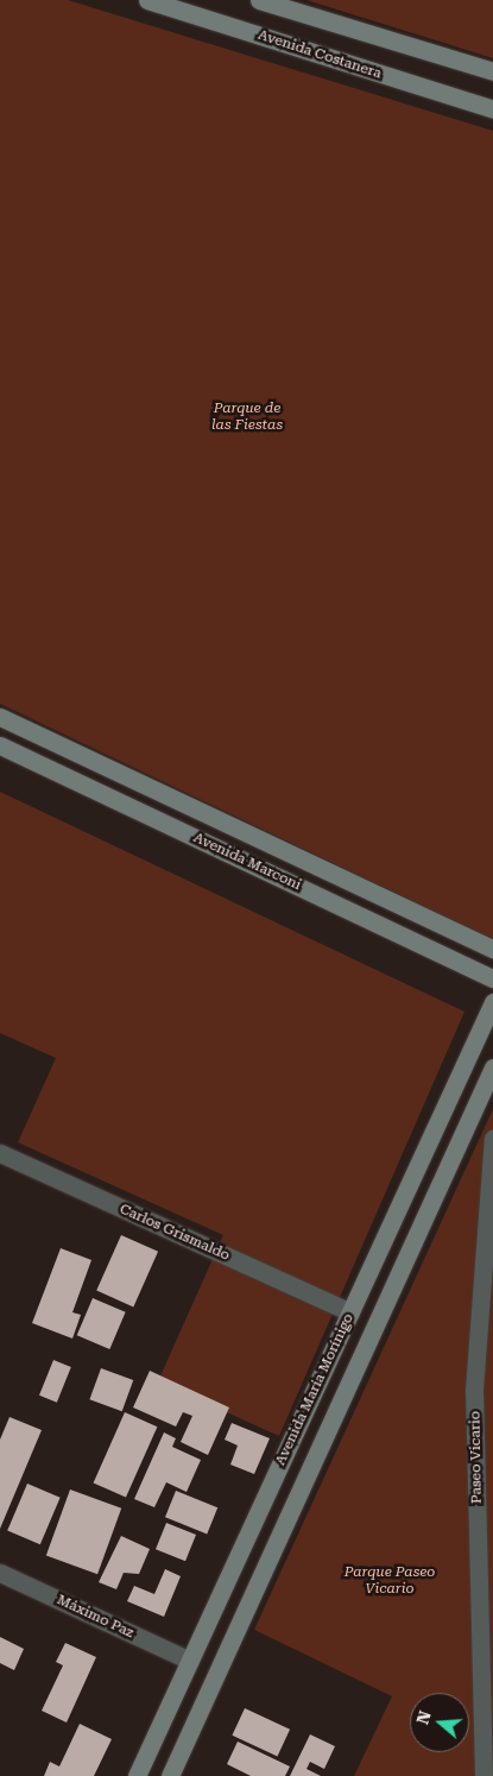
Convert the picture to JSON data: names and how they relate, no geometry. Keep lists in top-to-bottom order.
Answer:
{
  "streets": {
    "main road": ["Avenida Costanera", "Avenida Marconi", "Avenida María Morínigo"],
    "street": ["Carlos Grismaldo", "Paseo Vicario", "Máximo Paz"]
  },
  "crossings": [
    ["Carlos Grismaldo", "Avenida María Morínigo"],
    ["Avenida María Morínigo", "Máximo Paz"]
  ],
  "parks": ["Parque de las Fiestas", "Parque Paseo Vicario"],
  "north": "left"
}
